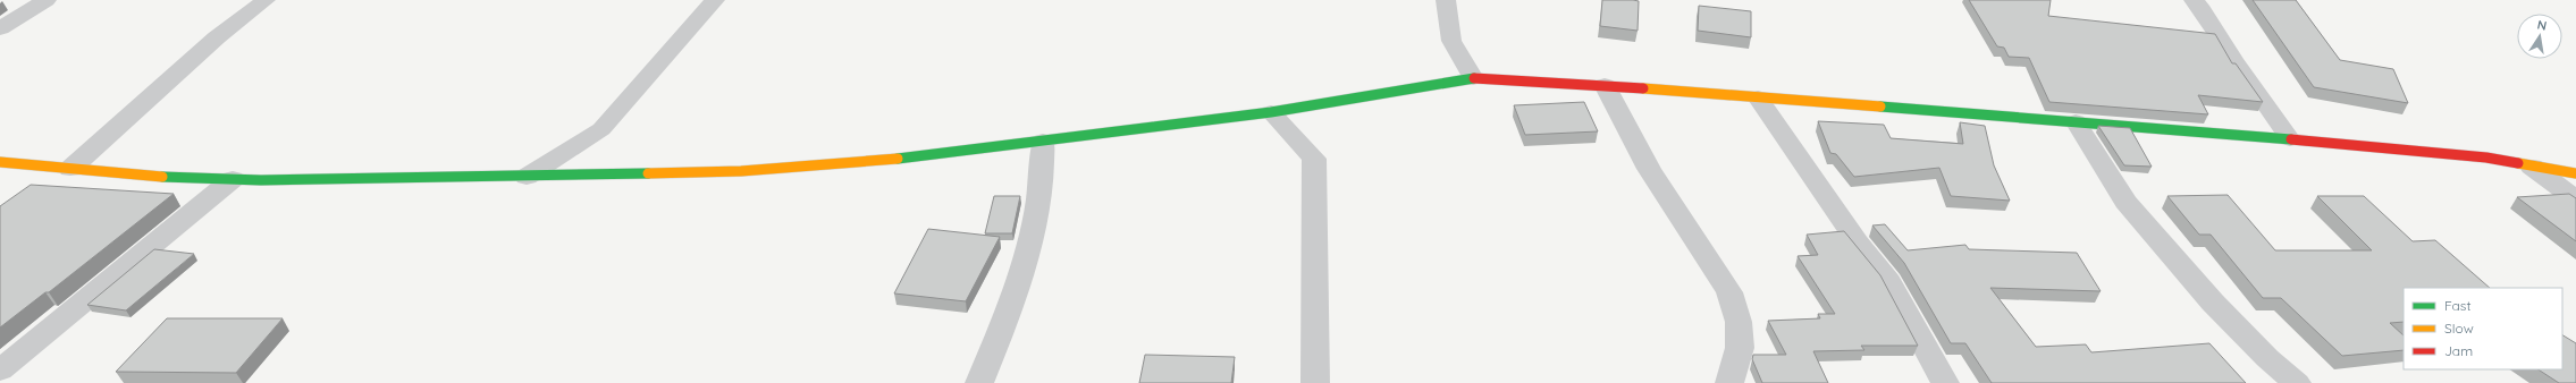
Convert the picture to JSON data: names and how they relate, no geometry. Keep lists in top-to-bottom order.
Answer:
{
  "legend": ["Fast", "Slow", "Jam"],
  "north": "top"
}
